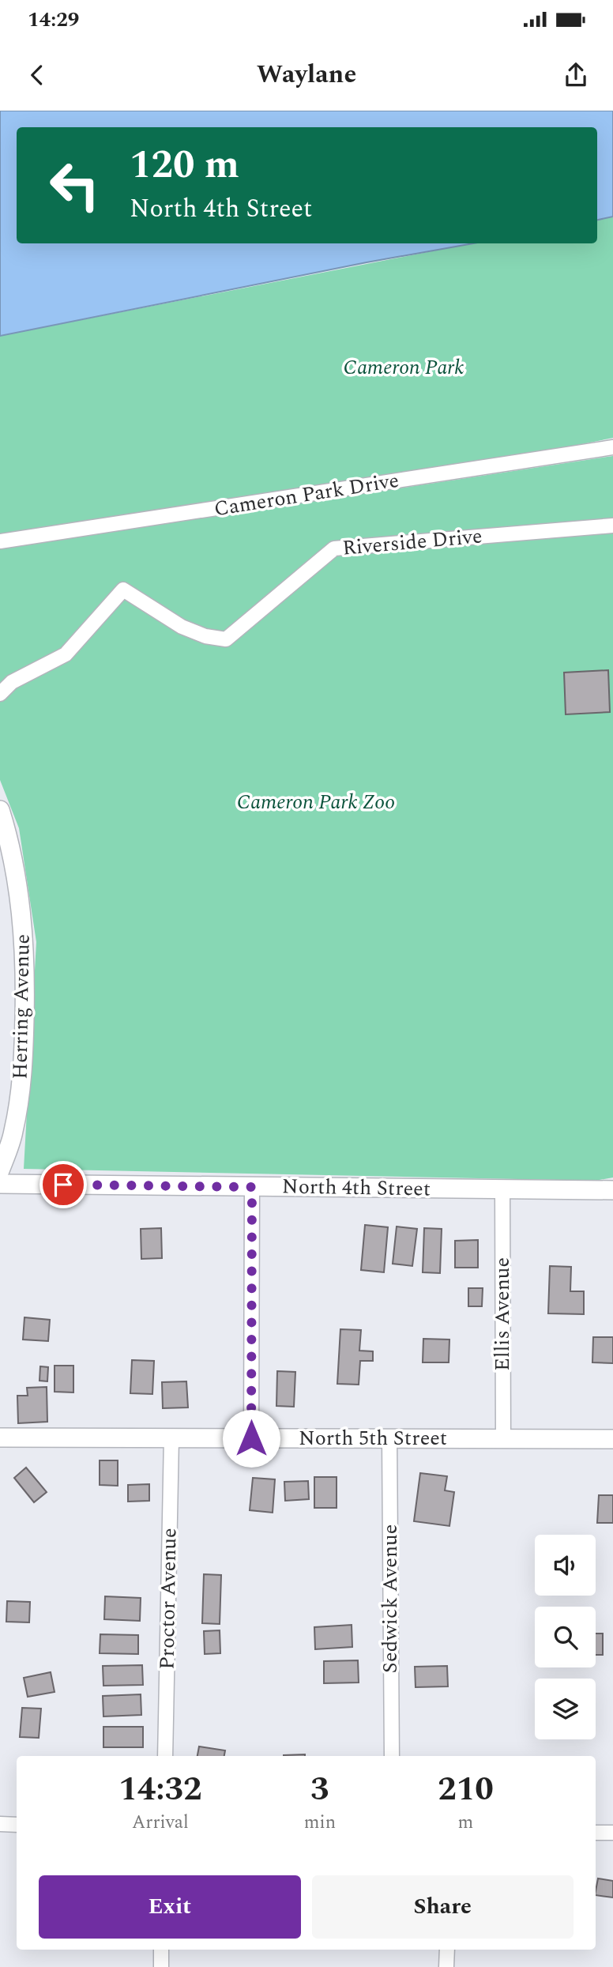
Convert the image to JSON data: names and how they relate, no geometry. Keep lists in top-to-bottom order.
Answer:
{
  "streets": {
    "main road": ["Herring Avenue", "North 4th Street", "North 5th Street"],
    "street": [
      "Cameron Park Drive",
      "Riverside Drive",
      "Ellis Avenue",
      "Proctor Avenue",
      "Sedwick Avenue"
    ]
  },
  "crossings": [
    ["North 4th Street", "Ellis Avenue"],
    ["Ellis Avenue", "North 5th Street"],
    ["North 5th Street", "Proctor Avenue"],
    ["North 5th Street", "Sedwick Avenue"]
  ],
  "parks": ["Cameron Park", "Cameron Park Zoo"],
  "page": {
    "status": "14:29",
    "header": "Waylane",
    "turn": ["120 m", "North 4th Street"],
    "eta": [
      "14:32",
      "Arrival",
      "3",
      "min",
      "210",
      "m"
    ],
    "buttons": ["Exit", "Share"]
  }
}
